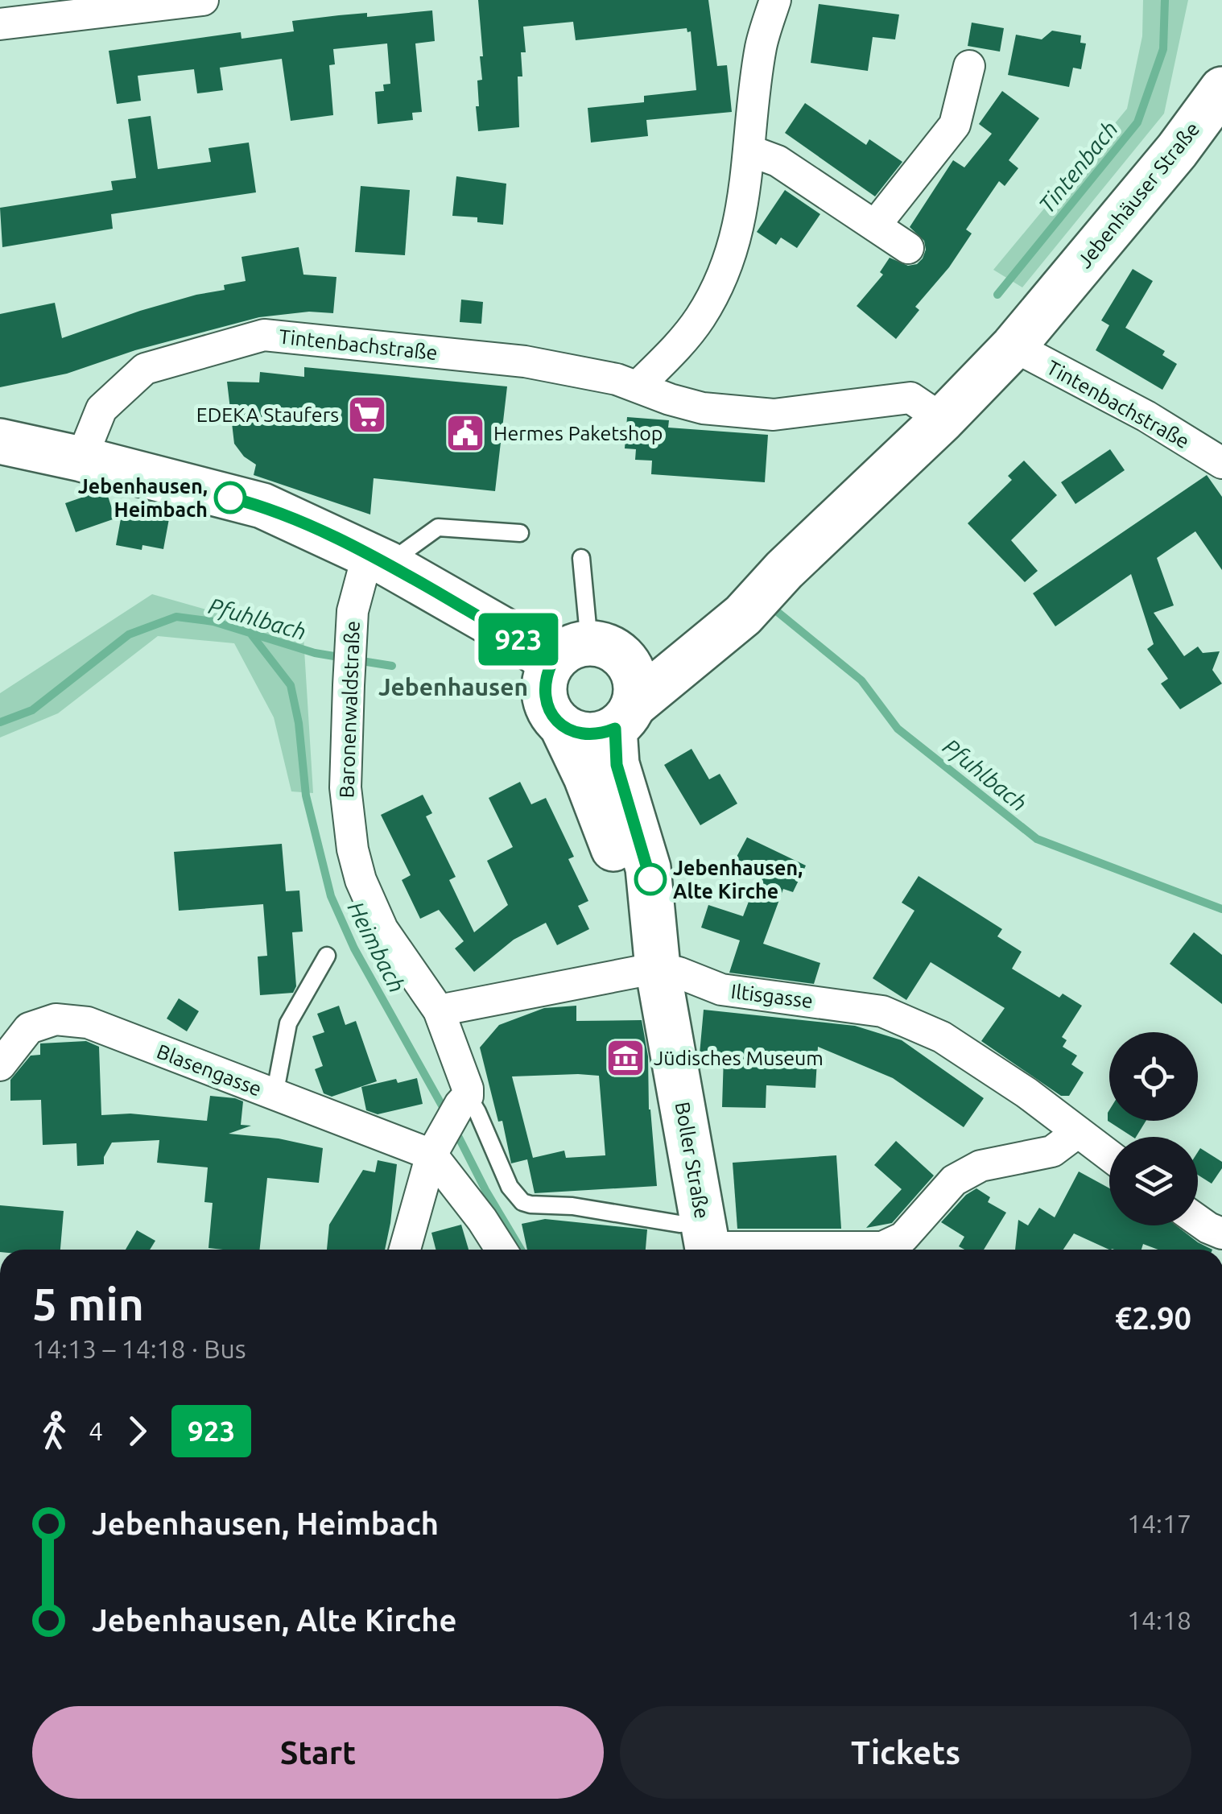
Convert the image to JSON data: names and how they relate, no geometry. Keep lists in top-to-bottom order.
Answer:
{
  "streets": {
    "main road": ["Jebenhäuser Straße", "Boller Straße"],
    "street": [
      "Tintenbachstraße",
      "Baronenwaldstraße",
      "Iltisgasse",
      "Blasengasse"
    ]
  },
  "crossings": [
    ["Jebenhäuser Straße", "Tintenbachstraße"],
    ["Baronenwaldstraße", "Iltisgasse"],
    ["Iltisgasse", "Boller Straße"]
  ],
  "districts": ["Jebenhausen"],
  "water": ["Tintenbach", "Pfuhlbach", "Heimbach"],
  "places": {
    "supermarket": ["EDEKA Staufers"],
    "public building": ["Hermes Paketshop"],
    "other": ["Jebenhausen, Heimbach", "Jebenhausen, Alte Kirche"],
    "museum": ["Jüdisches Museum"]
  },
  "lines": ["bus line 923"],
  "page": {
    "on_map": "923",
    "heading": ["5 min", "14:13 – 14:18 · Bus", "€2.90"],
    "legs": ["4", "923"],
    "list": [
      {
        "name": "Jebenhausen, Heimbach",
        "value": "14:17"
      },
      {
        "name": "Jebenhausen, Alte Kirche",
        "value": "14:18"
      }
    ],
    "buttons": ["Start", "Tickets"]
  }
}
